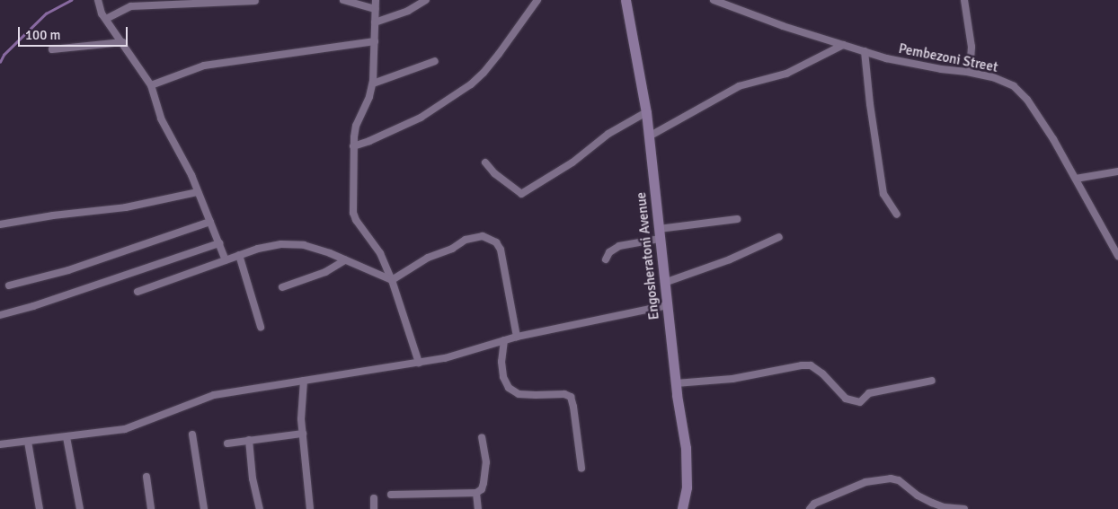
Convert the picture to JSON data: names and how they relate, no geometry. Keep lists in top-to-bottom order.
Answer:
{
  "streets": {
    "street": ["Pembezoni Street", "Engosheratoni Avenue"]
  },
  "scale_bar": "100 m"
}
